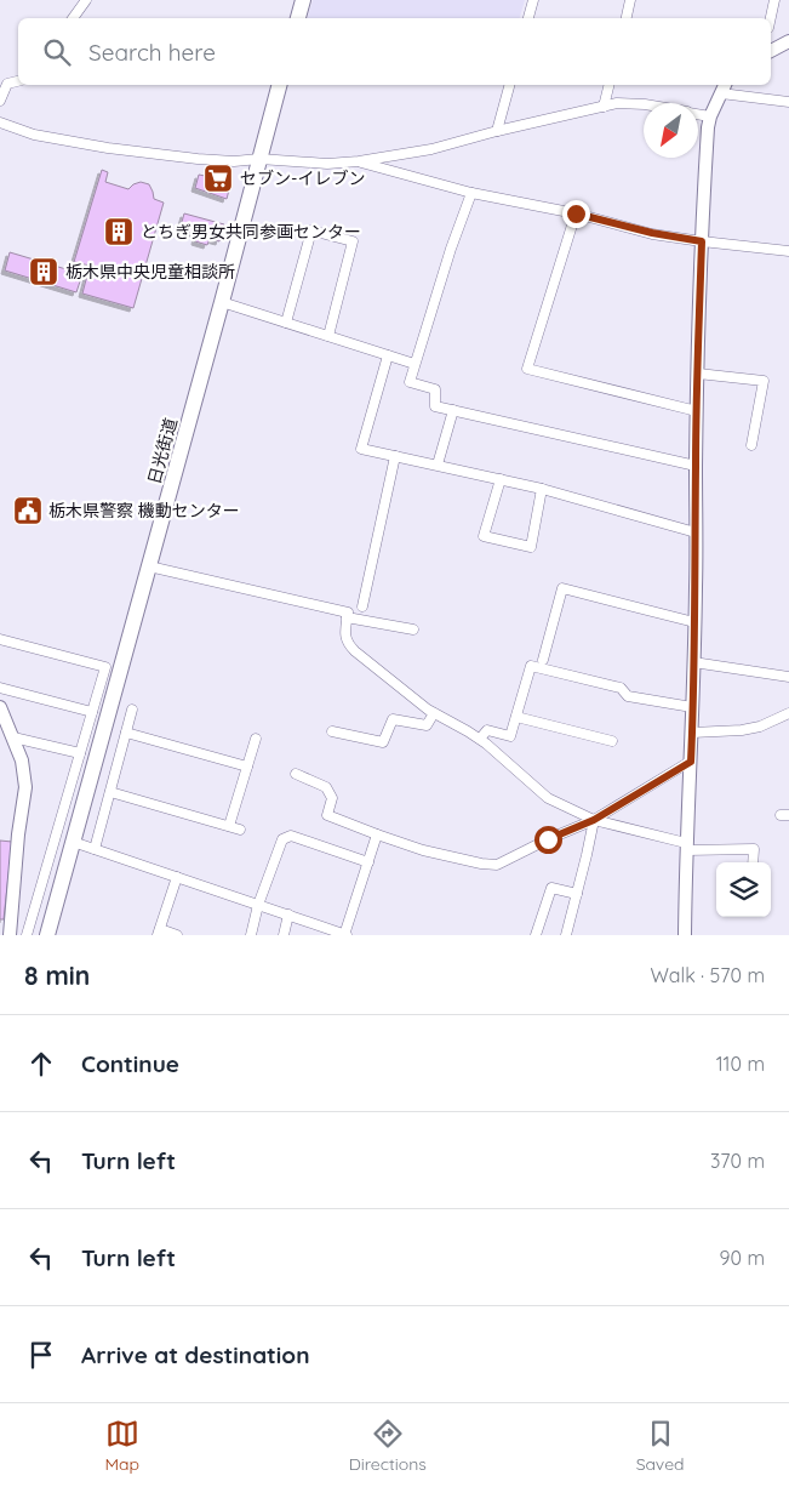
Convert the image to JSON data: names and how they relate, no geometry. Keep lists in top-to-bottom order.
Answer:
{
  "streets": {
    "highway": ["日光街道"]
  },
  "places": {
    "supermarket": ["セブン-イレブン"],
    "building": ["とちぎ男女共同参画センター", "栃木県中央児童相談所"],
    "public building": ["栃木県警察 機動センター"]
  },
  "north": "bottom left",
  "page": {
    "search": "Search here",
    "heading": ["8 min", "Walk · 570 m"],
    "list": [
      ["Continue", "110 m"],
      ["Turn left", "370 m"],
      ["Turn left", "90 m"],
      "Arrive at destination"
    ],
    "nav": ["Map", "Directions", "Saved"]
  }
}
